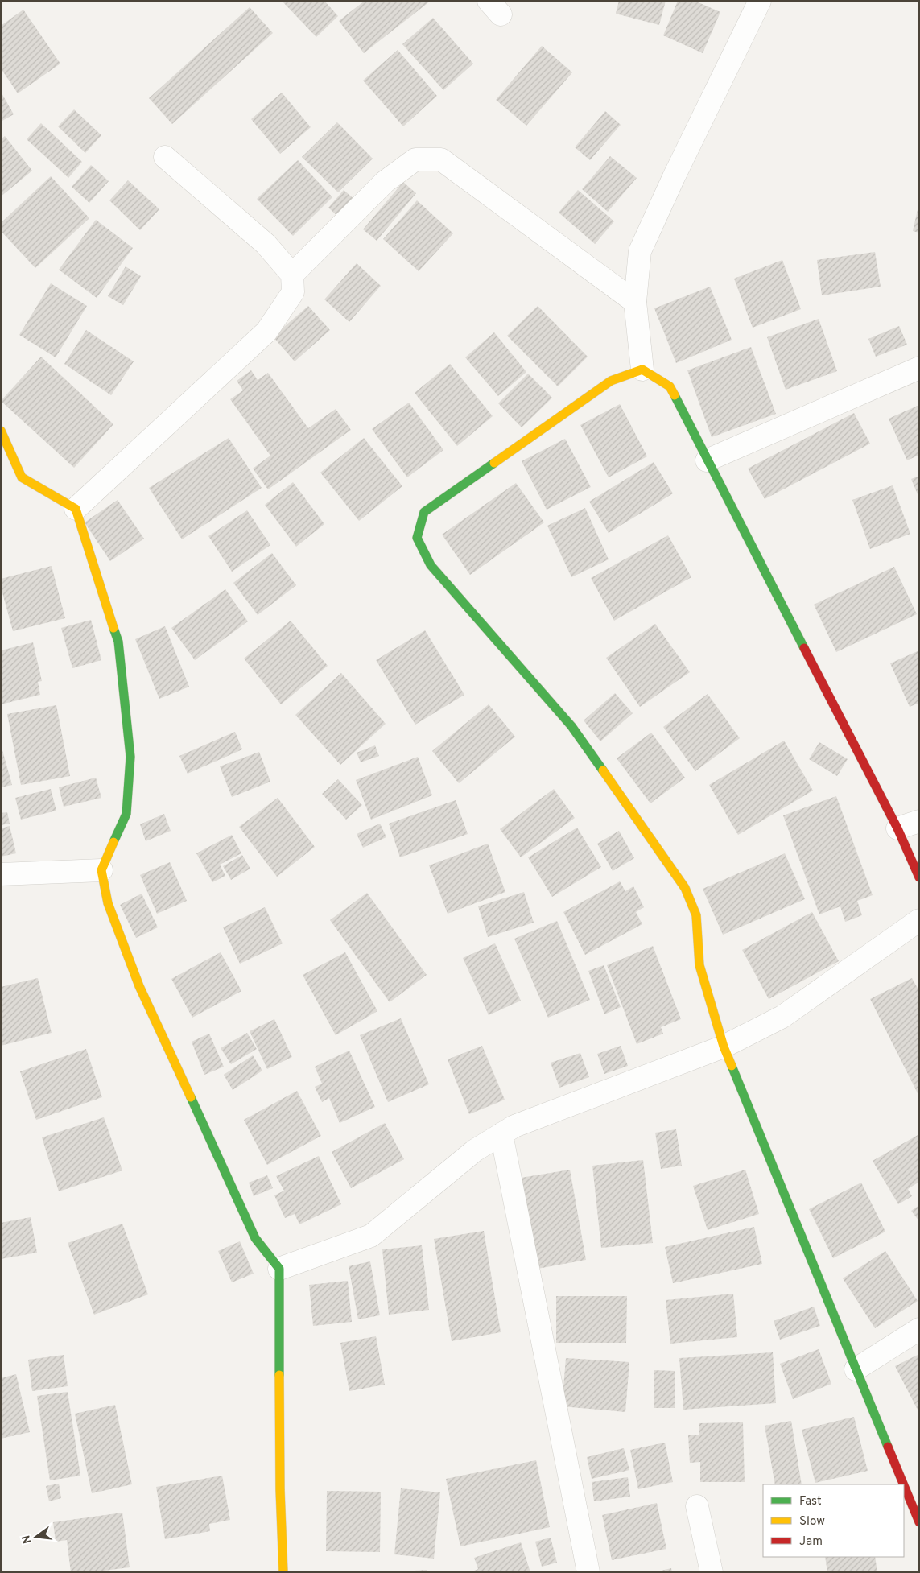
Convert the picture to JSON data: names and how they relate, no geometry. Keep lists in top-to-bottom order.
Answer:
{
  "legend": ["Fast", "Slow", "Jam"],
  "north": "left"
}
